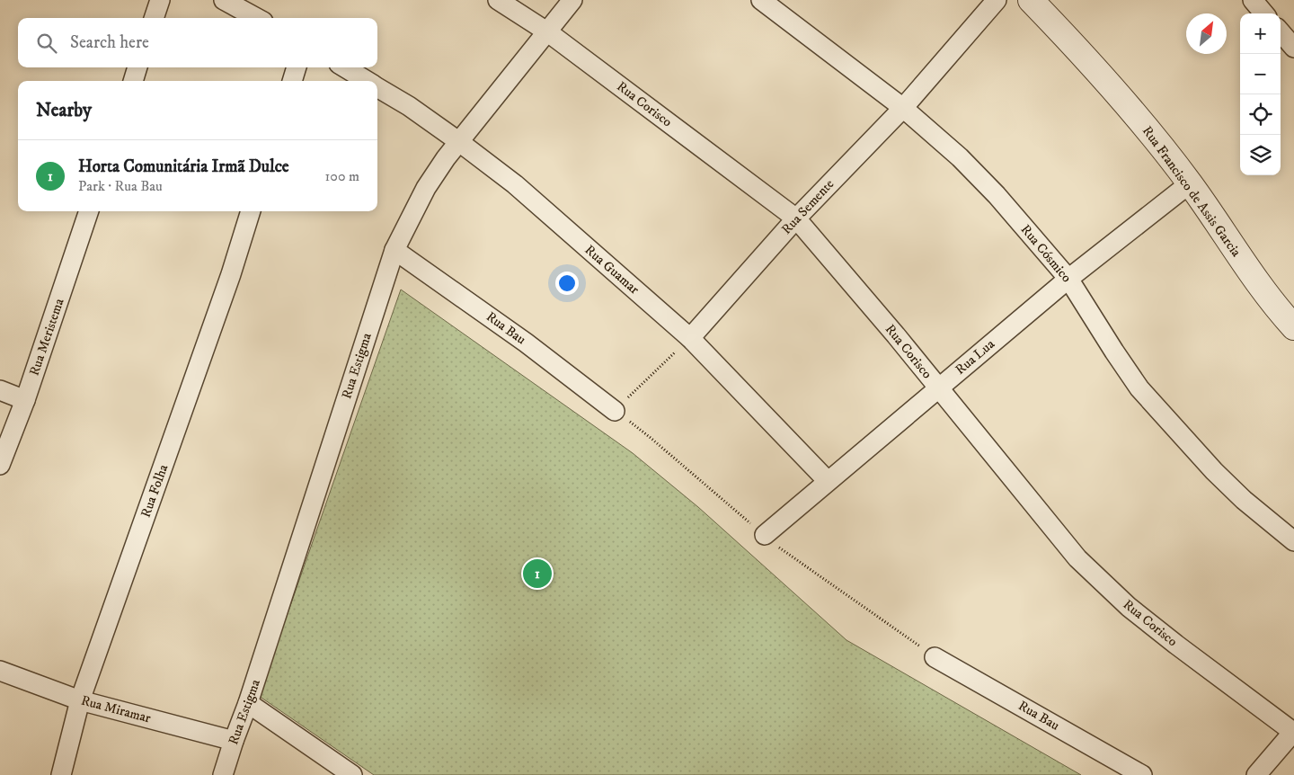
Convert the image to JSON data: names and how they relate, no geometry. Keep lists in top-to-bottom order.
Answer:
{
  "streets": {
    "street": [
      "Rua Corisco",
      "Rua Francisco de Assis Garcia",
      "Rua Semente",
      "Rua Cósmico",
      "Rua Guamar",
      "Rua Bau",
      "Rua Meristema",
      "Rua Lua",
      "Rua Estigma",
      "Rua Folha",
      "Rua Miramar"
    ]
  },
  "crossings": [
    ["Rua Corisco", "Rua Semente"],
    ["Rua Corisco", "Rua Lua"],
    ["Rua Corisco", "Rua Estigma"],
    ["Rua Francisco de Assis Garcia", "Rua Lua"],
    ["Rua Semente", "Rua Cósmico"],
    ["Rua Semente", "Rua Guamar"],
    ["Rua Cósmico", "Rua Lua"],
    ["Rua Guamar", "Rua Lua"],
    ["Rua Guamar", "Rua Estigma"],
    ["Rua Bau", "Rua Estigma"],
    ["Rua Estigma", "Rua Miramar"],
    ["Rua Folha", "Rua Miramar"]
  ],
  "north": "top right",
  "page": {
    "map_buttons": ["+", "−"],
    "search": "Search here",
    "heading": "Nearby",
    "list": [
      {
        "mark": "1",
        "name": "Horta Comunitária Irmã Dulce",
        "note": "Park · Rua Bau",
        "value": "100 m"
      }
    ],
    "pins": "1"
  }
}
